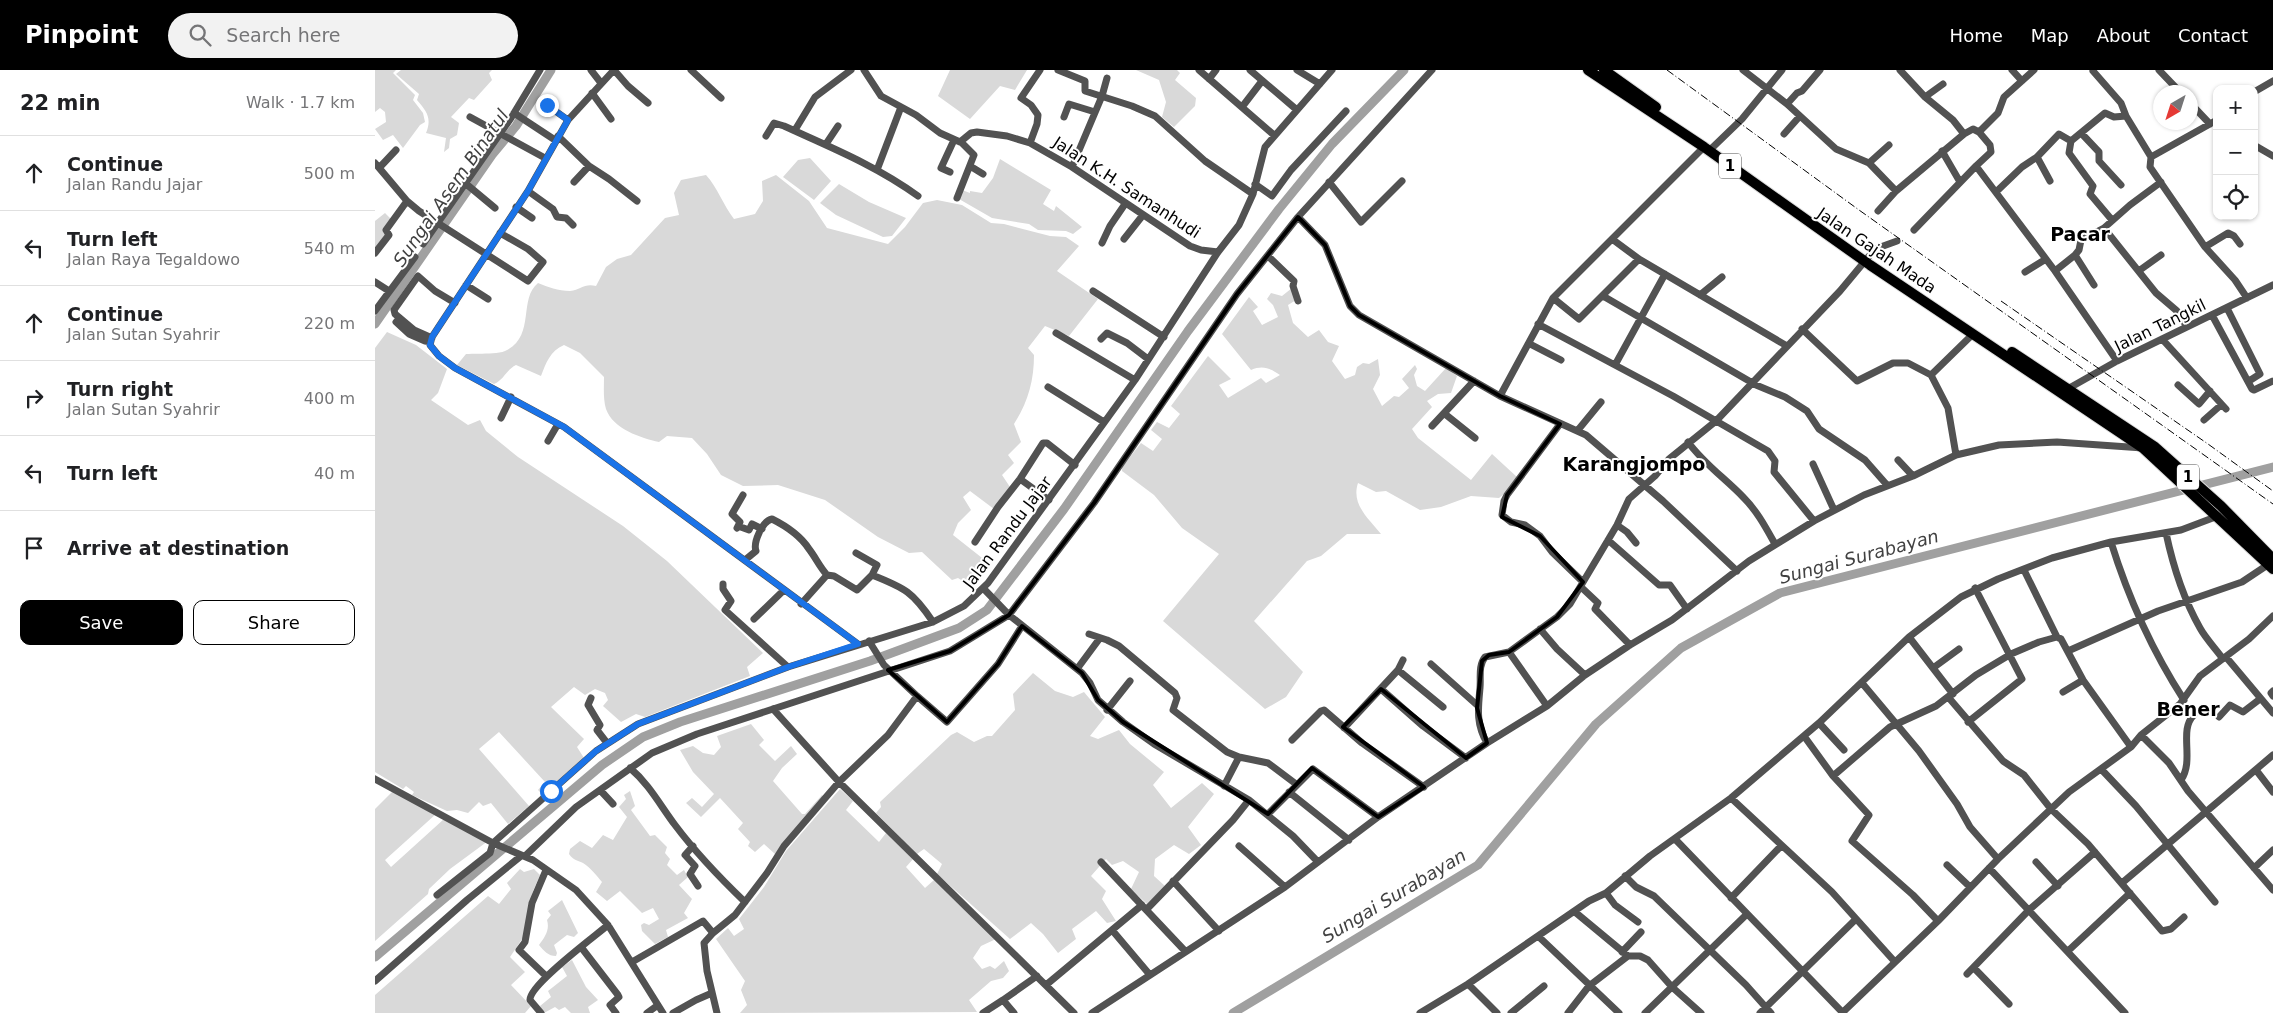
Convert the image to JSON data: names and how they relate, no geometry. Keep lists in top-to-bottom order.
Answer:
{
  "streets": {
    "highway": ["1", "Jalan Gajah Mada"],
    "street": ["Jalan K.H. Samanhudi", "Jalan Tangkil", "Jalan Randu Jajar"]
  },
  "crossings": [
    ["1", "Jalan Gajah Mada"],
    ["Jalan K.H. Samanhudi", "Jalan Randu Jajar"],
    ["Jalan Gajah Mada", "Jalan Tangkil"]
  ],
  "districts": ["Pacar", "Karangjompo", "Bener"],
  "water": ["Sungai Asem Binatul", "Sungai Surabayan"],
  "north": "bottom left",
  "page": {
    "header": "Pinpoint",
    "search": "Search here",
    "nav": [
      "Home",
      "Map",
      "About",
      "Contact"
    ],
    "heading": ["22 min", "Walk · 1.7 km"],
    "map_buttons": ["+", "−"],
    "list": [
      ["Continue", "Jalan Randu Jajar", "500 m"],
      ["Turn left", "Jalan Raya Tegaldowo", "540 m"],
      ["Continue", "Jalan Sutan Syahrir", "220 m"],
      ["Turn right", "Jalan Sutan Syahrir", "400 m"],
      ["Turn left", "40 m"],
      "Arrive at destination"
    ],
    "buttons": ["Save", "Share"]
  }
}
